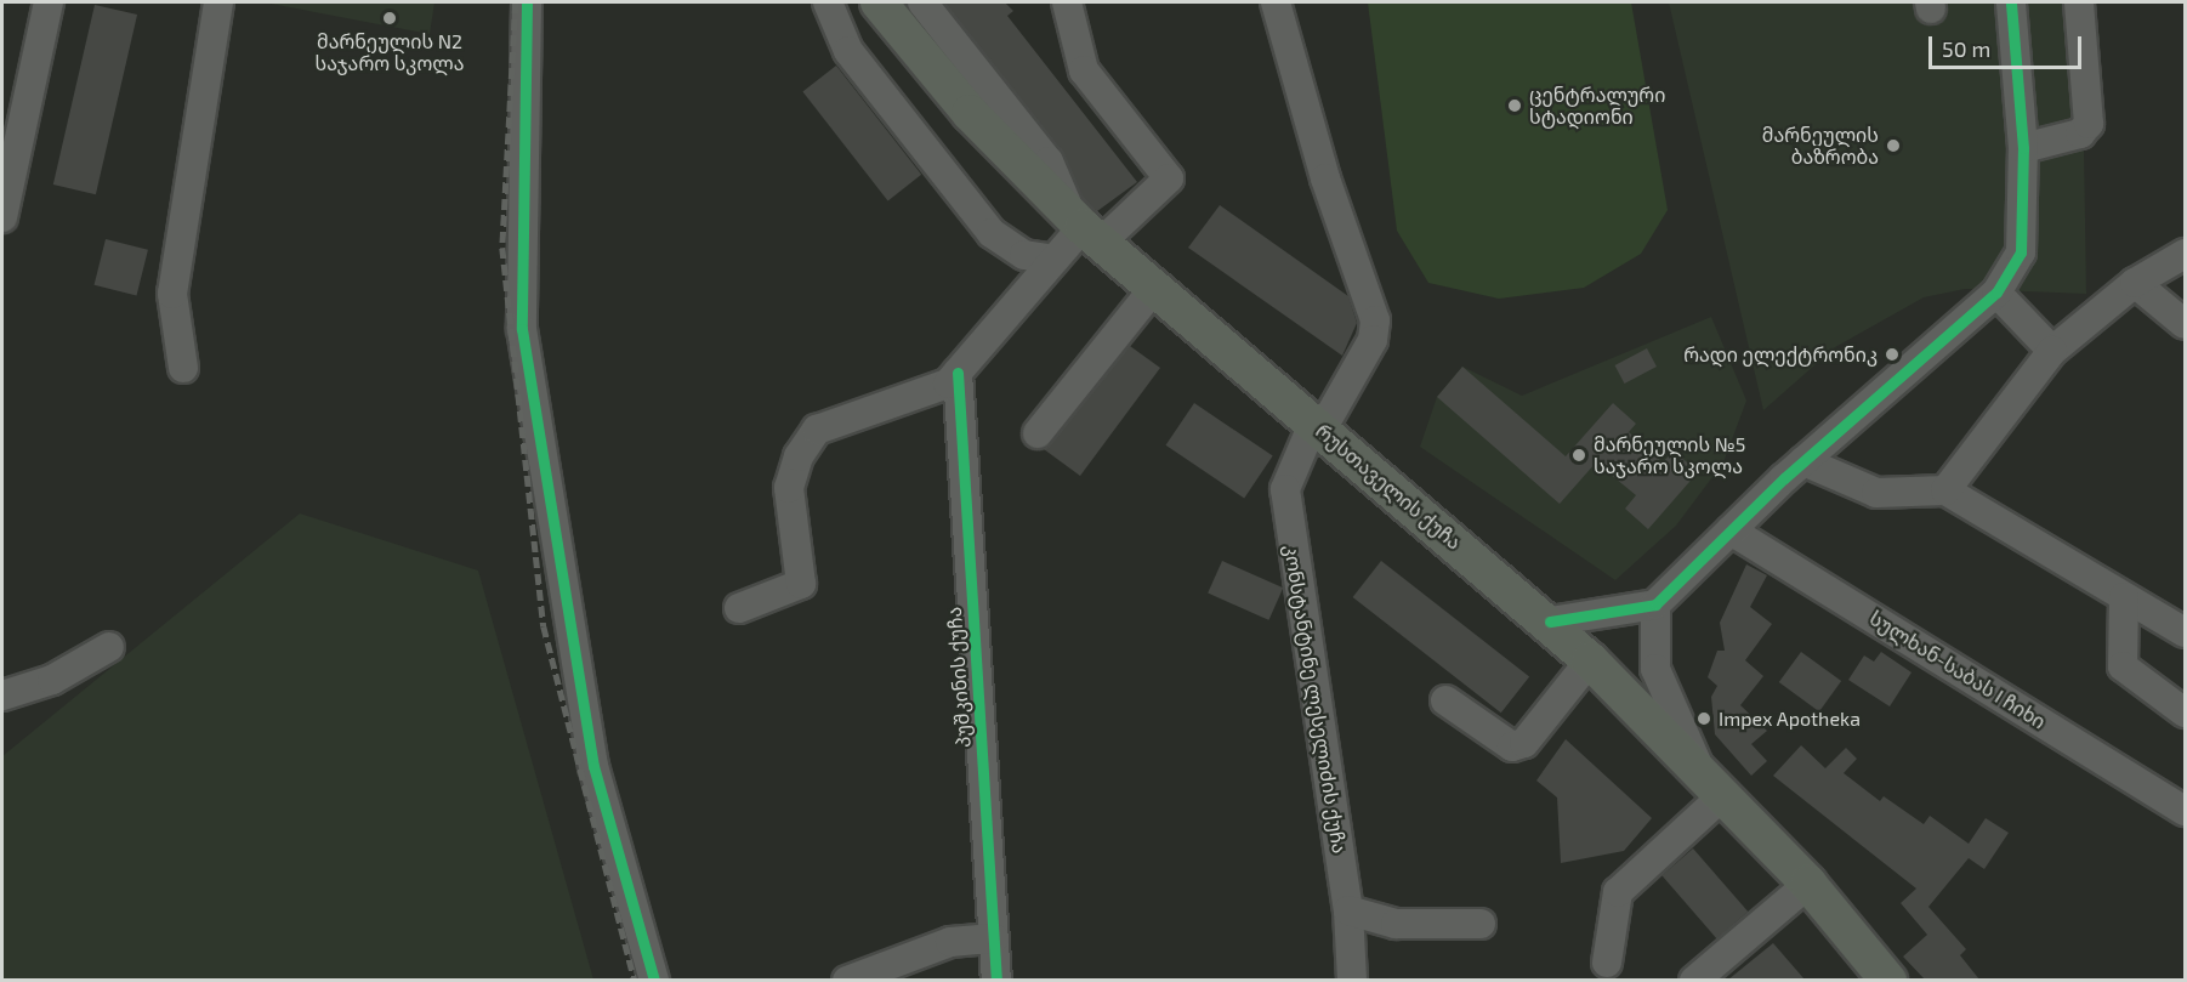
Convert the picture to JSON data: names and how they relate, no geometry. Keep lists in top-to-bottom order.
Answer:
{
  "streets": {
    "main road": ["რუსთაველის ქუჩა"],
    "street": ["სულხან-საბას I ჩიხი", "პუშკინის ქუჩა", "კონსტანტინე ლესელიძის ქუჩა"]
  },
  "crossings": [
    ["რუსთაველის ქუჩა", "კონსტანტინე ლესელიძის ქუჩა"]
  ],
  "places": [
    "მარნეულის N2 საჯარო სკოლა",
    "ცენტრალური სტადიონი",
    "მარნეულის ბაზრობა",
    "რადი ელექტრონიკ",
    "მარნეულის №5 საჯარო სკოლა",
    "Impex Apotheka"
  ],
  "scale_bar": "50 m"
}
